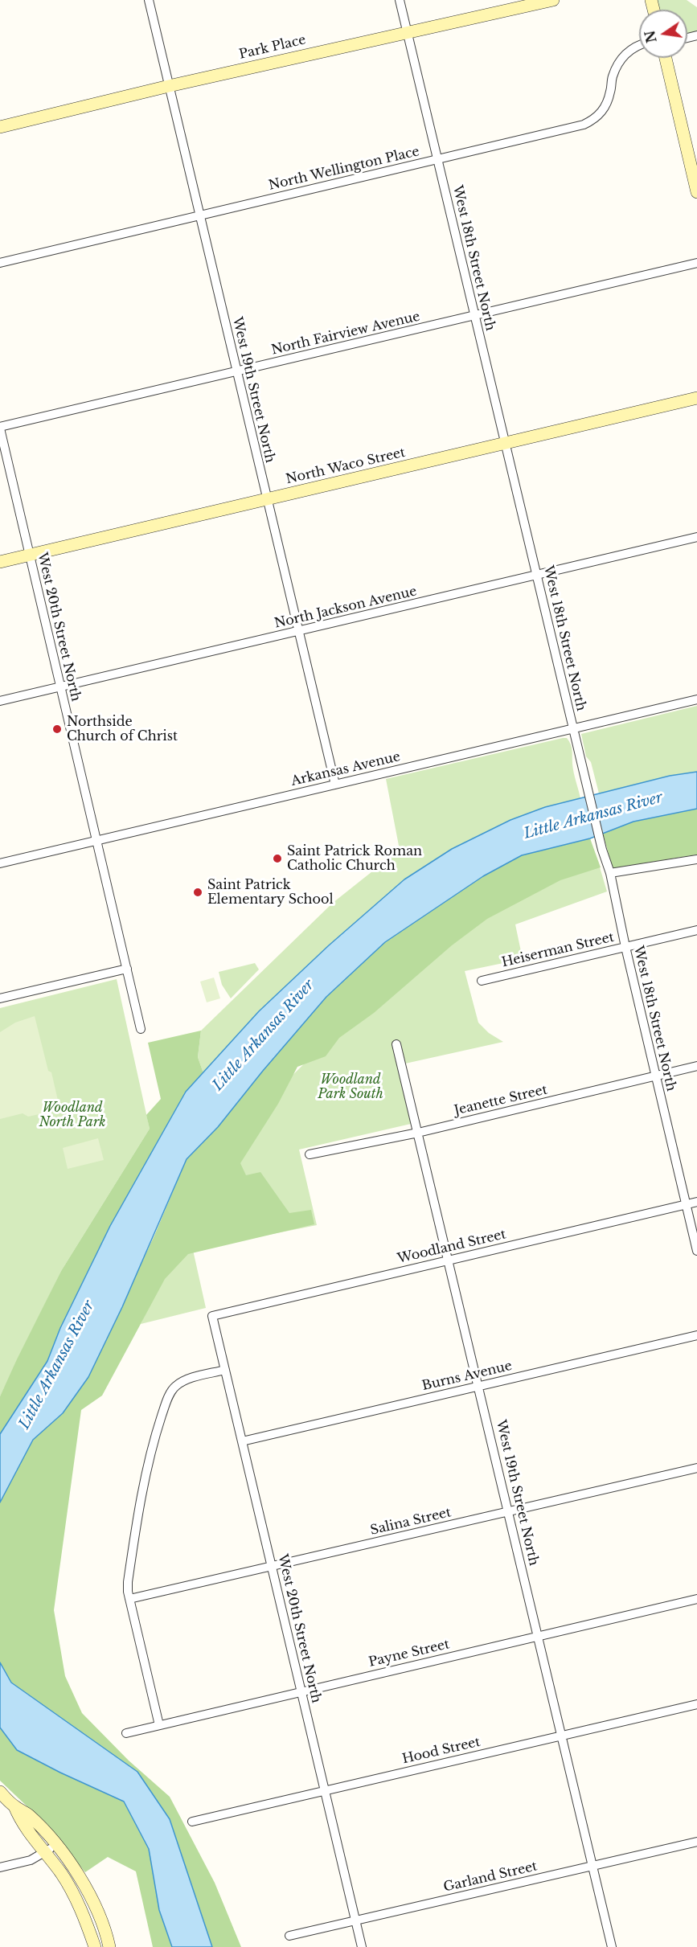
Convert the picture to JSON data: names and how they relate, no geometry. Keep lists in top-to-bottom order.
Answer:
{
  "streets": {
    "street": [
      "Park Place",
      "North Wellington Place",
      "West 18th Street North",
      "North Fairview Avenue",
      "West 19th Street North",
      "North Waco Street",
      "North Jackson Avenue",
      "West 20th Street North",
      "Arkansas Avenue",
      "Heiserman Street",
      "Jeanette Street",
      "Woodland Street",
      "Burns Avenue",
      "Salina Street",
      "Payne Street",
      "Hood Street",
      "Garland Street"
    ]
  },
  "crossings": [
    ["Park Place", "West 18th Street North"],
    ["Park Place", "West 19th Street North"],
    ["North Wellington Place", "West 18th Street North"],
    ["North Wellington Place", "West 19th Street North"],
    ["West 18th Street North", "North Fairview Avenue"],
    ["West 18th Street North", "North Waco Street"],
    ["West 18th Street North", "North Jackson Avenue"],
    ["West 18th Street North", "Arkansas Avenue"],
    ["West 18th Street North", "Heiserman Street"],
    ["West 18th Street North", "Jeanette Street"],
    ["West 18th Street North", "Woodland Street"],
    ["North Fairview Avenue", "West 19th Street North"],
    ["North Fairview Avenue", "West 20th Street North"],
    ["West 19th Street North", "North Waco Street"],
    ["West 19th Street North", "North Jackson Avenue"],
    ["West 19th Street North", "Arkansas Avenue"],
    ["West 19th Street North", "Jeanette Street"],
    ["West 19th Street North", "Woodland Street"],
    ["West 19th Street North", "Burns Avenue"],
    ["West 19th Street North", "Salina Street"],
    ["West 19th Street North", "Payne Street"],
    ["West 19th Street North", "Hood Street"],
    ["West 19th Street North", "Garland Street"],
    ["North Waco Street", "West 20th Street North"],
    ["North Jackson Avenue", "West 20th Street North"],
    ["West 20th Street North", "Arkansas Avenue"],
    ["West 20th Street North", "Woodland Street"],
    ["West 20th Street North", "Burns Avenue"],
    ["West 20th Street North", "Salina Street"],
    ["West 20th Street North", "Payne Street"],
    ["West 20th Street North", "Hood Street"],
    ["West 20th Street North", "Garland Street"]
  ],
  "water": ["Little Arkansas River"],
  "parks": ["Woodland Park South", "Woodland North Park"],
  "places": ["Northside Church of Christ", "Saint Patrick Roman Catholic Church", "Saint Patrick Elementary School"],
  "north": "left"
}
